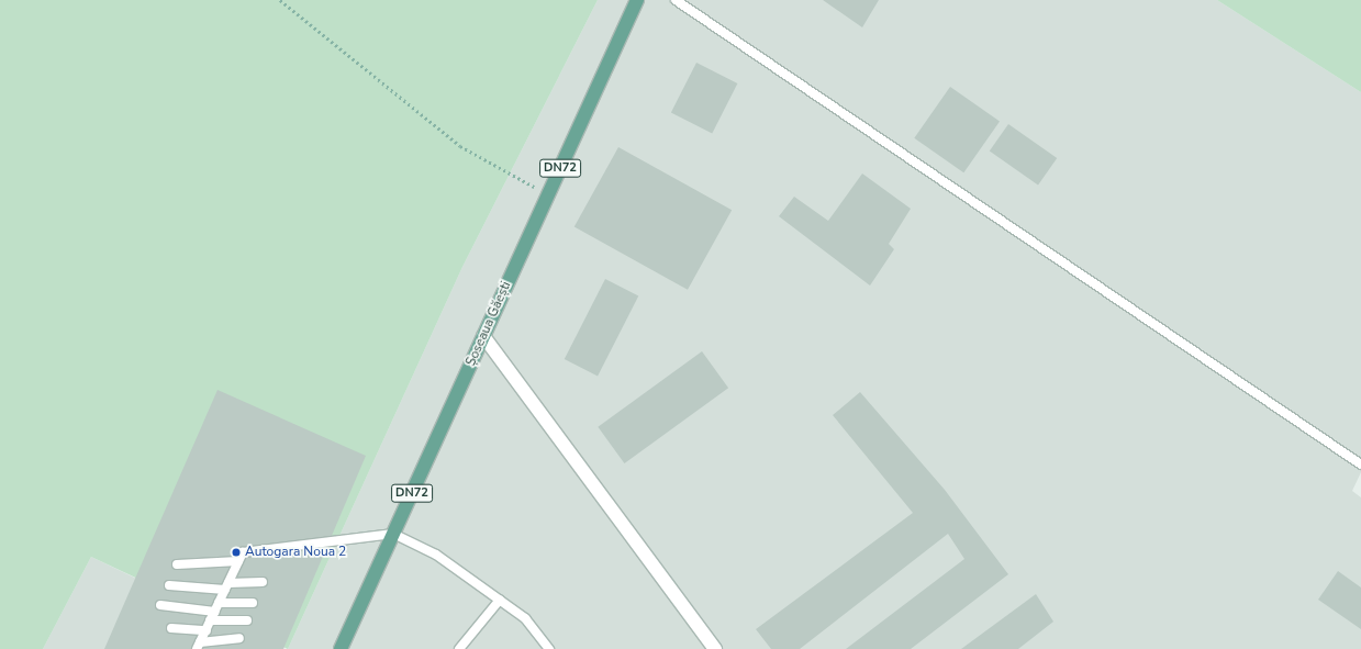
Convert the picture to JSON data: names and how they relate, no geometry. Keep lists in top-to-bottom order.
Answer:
{
  "streets": {
    "main road": ["DN72", "Șoseaua Găești"]
  },
  "places": ["Autogara Noua 2"]
}
